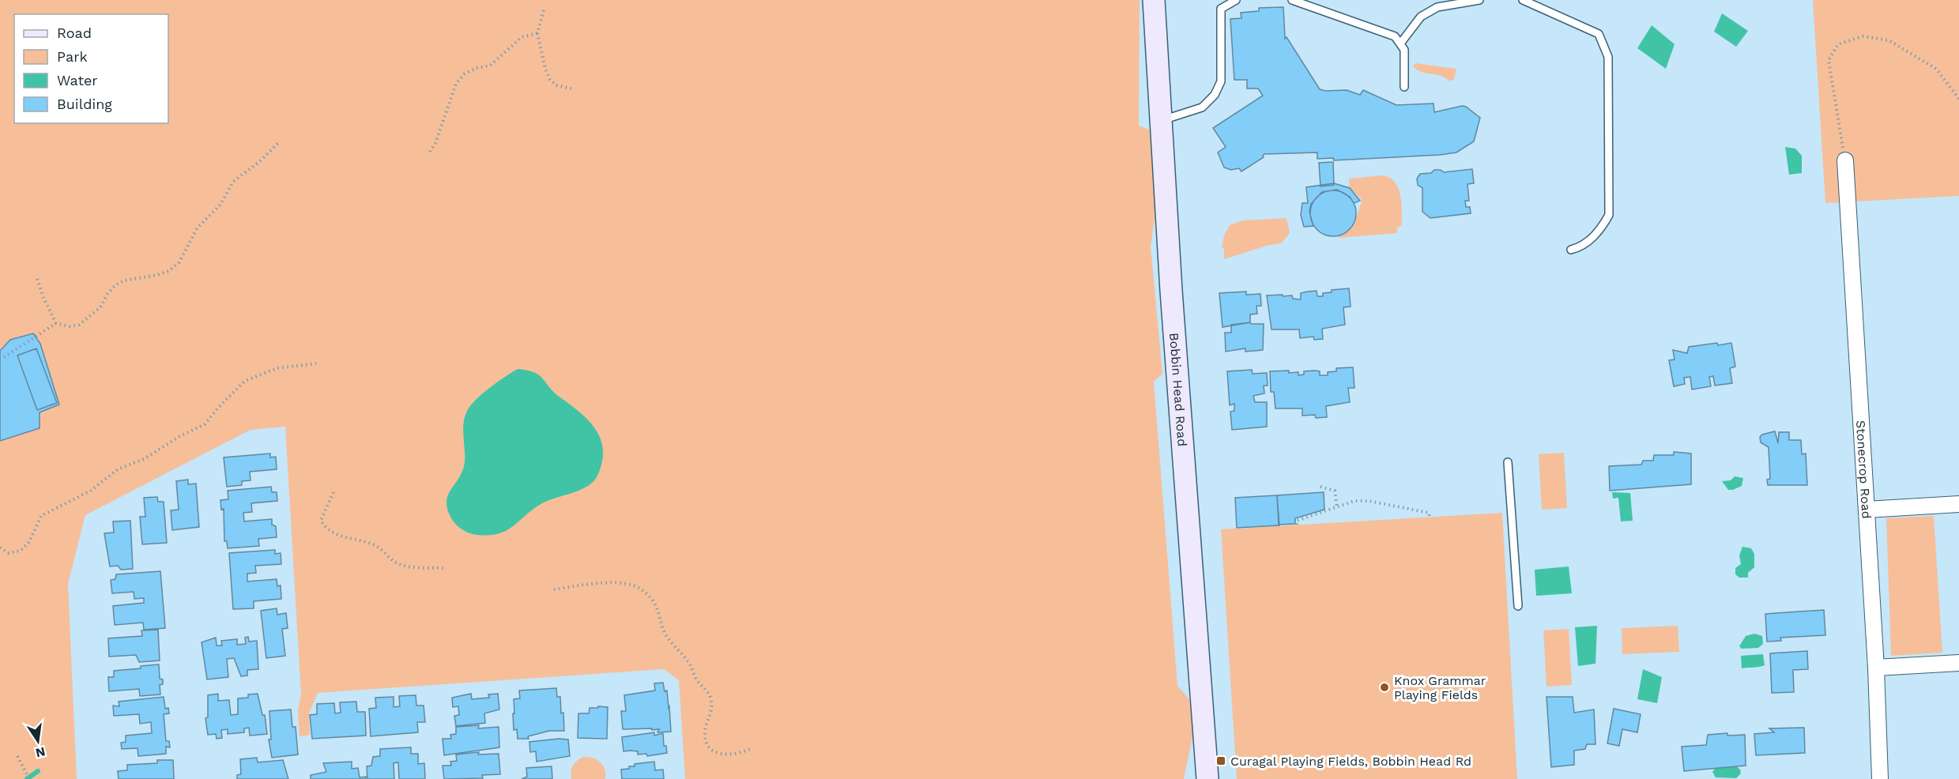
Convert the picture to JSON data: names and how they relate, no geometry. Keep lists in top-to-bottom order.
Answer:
{
  "streets": {
    "main road": ["Bobbin Head Road"],
    "street": ["Stonecrop Road"]
  },
  "places": {
    "other": ["Knox Grammar Playing Fields"],
    "transit": ["Curagal Playing Fields, Bobbin Head Rd"]
  },
  "legend": [
    "Road",
    "Park",
    "Water",
    "Building"
  ],
  "north": "bottom"
}
